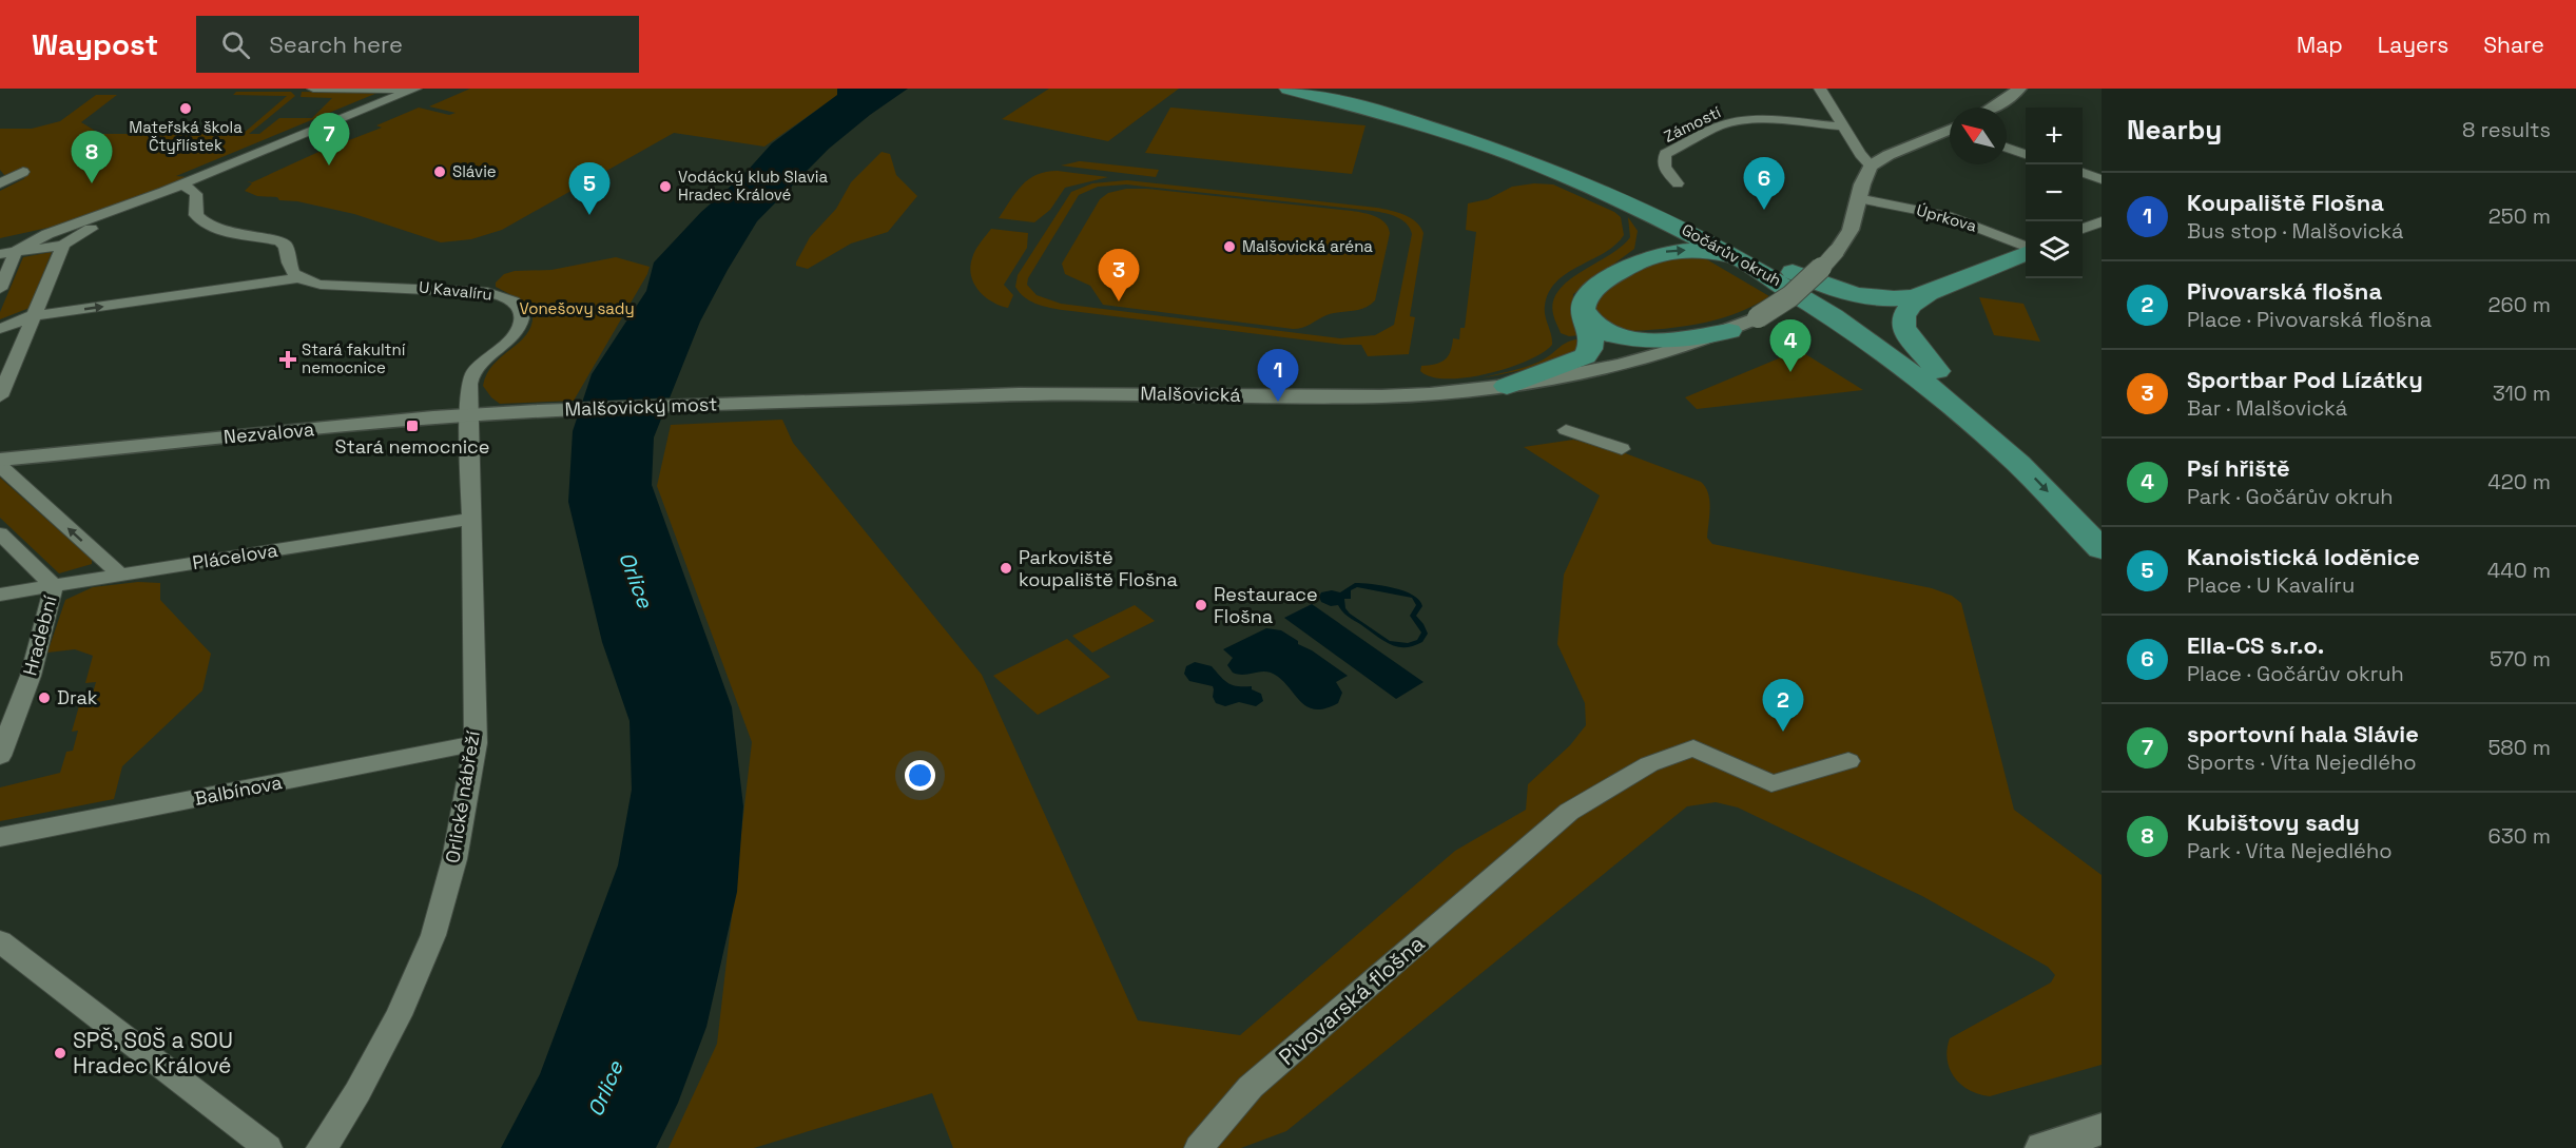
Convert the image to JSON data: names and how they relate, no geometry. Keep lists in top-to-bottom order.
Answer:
{
  "streets": {
    "main road": ["Gočárův okruh"],
    "street": [
      "Zámostí",
      "Úprkova",
      "U Kavalíru",
      "Malšovická",
      "Malšovický most",
      "Nezvalova",
      "Plácelova",
      "Hradební",
      "Balbínova",
      "Orlické nábřeží",
      "Pivovarská flošna"
    ]
  },
  "crossings": [
    ["Úprkova", "Malšovická"],
    ["U Kavalíru", "Nezvalova"],
    ["U Kavalíru", "Orlické nábřeží"],
    ["Malšovická", "Malšovický most"],
    ["Malšovický most", "Nezvalova"],
    ["Nezvalova", "Orlické nábřeží"],
    ["Plácelova", "Hradební"],
    ["Plácelova", "Orlické nábřeží"],
    ["Balbínova", "Orlické nábřeží"]
  ],
  "water": ["Orlice"],
  "parks": ["Vonešovy sady"],
  "places": {
    "other": [
      "Mateřská škola Čtyřlístek",
      "Slávie",
      "Vodácký klub Slavia Hradec Králové",
      "Malšovická aréna",
      "Parkoviště koupaliště Flošna",
      "Restaurace Flošna",
      "Drak",
      "SPŠ, SOŠ a SOU Hradec Králové"
    ],
    "health": ["Stará fakultní nemocnice"],
    "transit": ["Stará nemocnice"]
  },
  "north": "top left",
  "page": {
    "header": "Waypost",
    "search": "Search here",
    "nav": ["Map", "Layers", "Share"],
    "heading": ["Nearby", "8 results"],
    "map_buttons": ["+", "−"],
    "pins": [
      "7",
      "8",
      "6",
      "5",
      "3",
      "4",
      "1",
      "2"
    ],
    "list": [
      {
        "mark": "1",
        "name": "Koupaliště Flošna",
        "note": "Bus stop · Malšovická",
        "value": "250 m"
      },
      {
        "mark": "2",
        "name": "Pivovarská flošna",
        "note": "Place · Pivovarská flošna",
        "value": "260 m"
      },
      {
        "mark": "3",
        "name": "Sportbar Pod Lízátky",
        "note": "Bar · Malšovická",
        "value": "310 m"
      },
      {
        "mark": "4",
        "name": "Psí hřiště",
        "note": "Park · Gočárův okruh",
        "value": "420 m"
      },
      {
        "mark": "5",
        "name": "Kanoistická loděnice",
        "note": "Place · U Kavalíru",
        "value": "440 m"
      },
      {
        "mark": "6",
        "name": "Ella-CS s.r.o.",
        "note": "Place · Gočárův okruh",
        "value": "570 m"
      },
      {
        "mark": "7",
        "name": "sportovní hala Slávie",
        "note": "Sports · Víta Nejedlého",
        "value": "580 m"
      },
      {
        "mark": "8",
        "name": "Kubištovy sady",
        "note": "Park · Víta Nejedlého",
        "value": "630 m"
      }
    ]
  }
}
